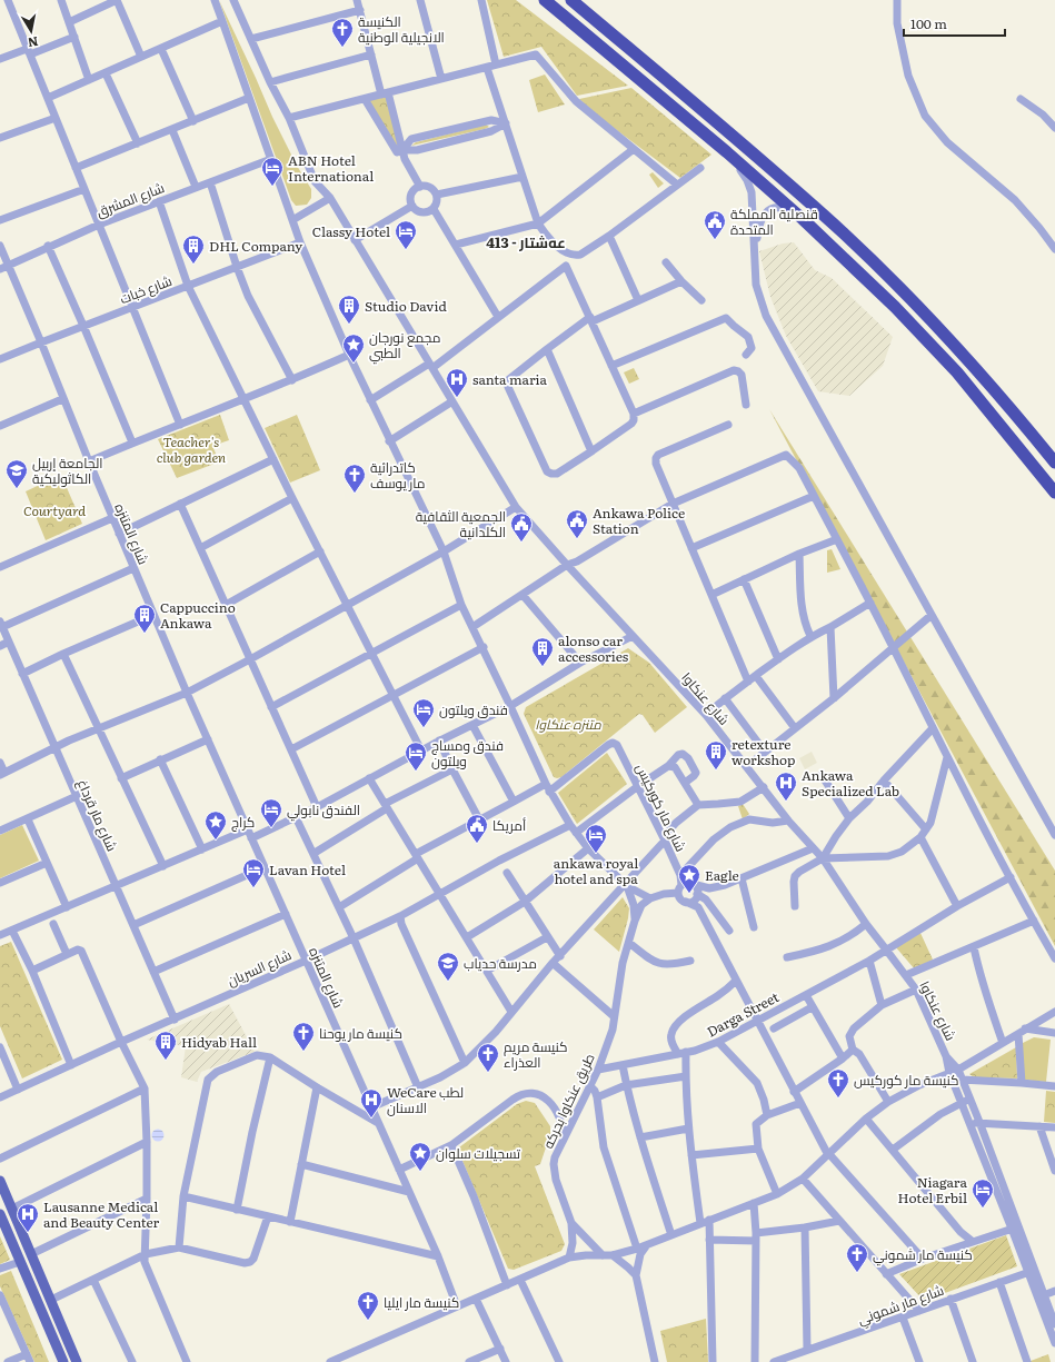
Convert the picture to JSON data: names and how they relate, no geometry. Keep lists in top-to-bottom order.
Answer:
{
  "streets": {
    "street": [
      "شارع المشرق",
      "شارع خبات",
      "شارع المتنزه",
      "شارع عنكاوا",
      "شارع مار كوركيس",
      "شارع مار قرداغ",
      "شارع السريان",
      "Darga Street",
      "طريق عنكاوا بحركه",
      "شارع مار شموني"
    ]
  },
  "crossings": [
    ["شارع المشرق", "شارع المتنزه"],
    ["شارع خبات", "شارع المتنزه"],
    ["شارع المتنزه", "شارع السريان"],
    ["شارع عنكاوا", "Darga Street"],
    ["شارع عنكاوا", "شارع مار شموني"],
    ["شارع مار قرداغ", "شارع السريان"],
    ["Darga Street", "طريق عنكاوا بحركه"]
  ],
  "districts": ["عه‌شتار - 413"],
  "parks": ["Teacher's club garden", "Courtyard", "متنزه عنكاوا"],
  "places": {
    "church": [
      "الكنيسة الانجيلية الوطنية",
      "كاتدرائية مار يوسف",
      "كنيسة مار يوحنا",
      "كنيسة مريم العذراء",
      "كنيسة مار كوركيس",
      "كنيسة مار شموني",
      "كنيسة مار ايليا"
    ],
    "hotel": [
      "ABN Hotel International",
      "Classy Hotel",
      "فندق ویلتون",
      "فندق ومساج ويلتون",
      "الفندق نابولي",
      "ankawa royal hotel and spa",
      "Lavan Hotel",
      "Niagara Hotel Erbil"
    ],
    "public building": [
      "قنصلية المملكة المتحدة",
      "Ankawa Police Station",
      "الجمعية الثقافية الكلدانية",
      "أمريكا"
    ],
    "building": [
      "DHL Company",
      "Studio David",
      "Cappuccino Ankawa",
      "alonso car accessories",
      "retexture workshop",
      "Hidyab Hall"
    ],
    "place": [
      "مجمع نورجان الطبي",
      "كراج",
      "Eagle",
      "تسجيلات سلوان"
    ],
    "hospital": [
      "santa maria",
      "Ankawa Specialized Lab",
      "WeCare لطب الاسنان",
      "Lausanne Medical and Beauty Center"
    ],
    "school or university": ["الجامعة إربيل الكاثوليكية", "مدرسة حدياب"]
  },
  "scale_bar": "100 m",
  "north": "bottom"
}
